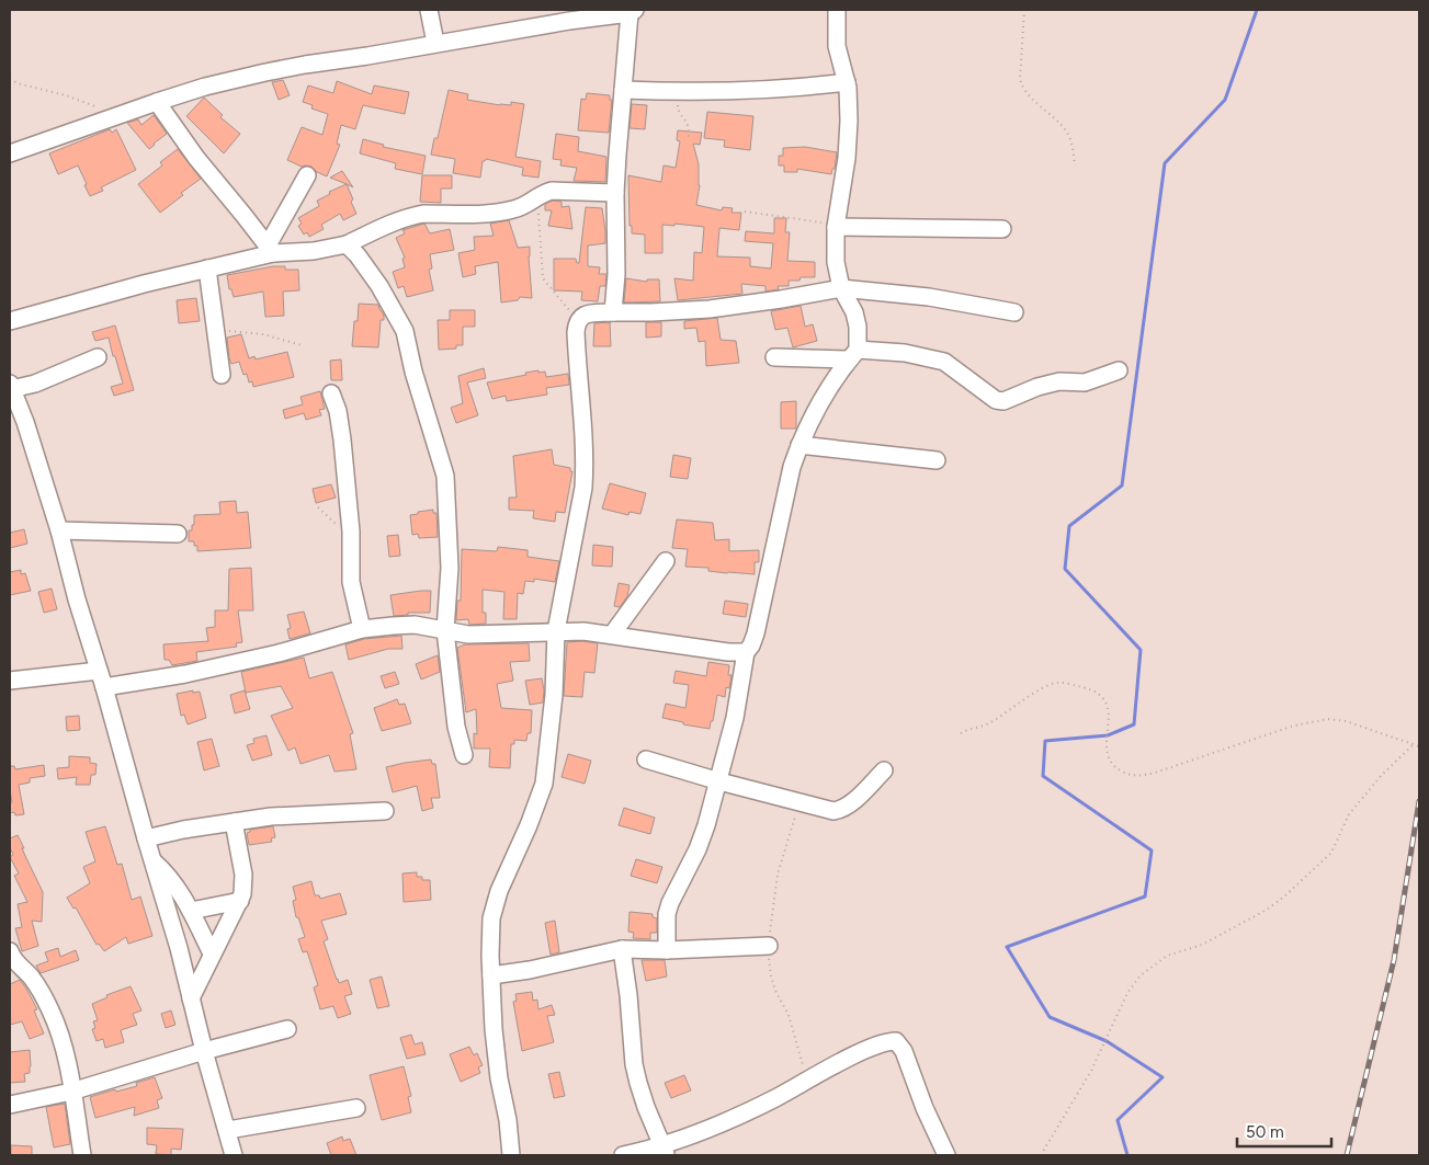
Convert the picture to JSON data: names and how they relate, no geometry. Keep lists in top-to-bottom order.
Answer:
{
  "scale_bar": "50 m"
}
